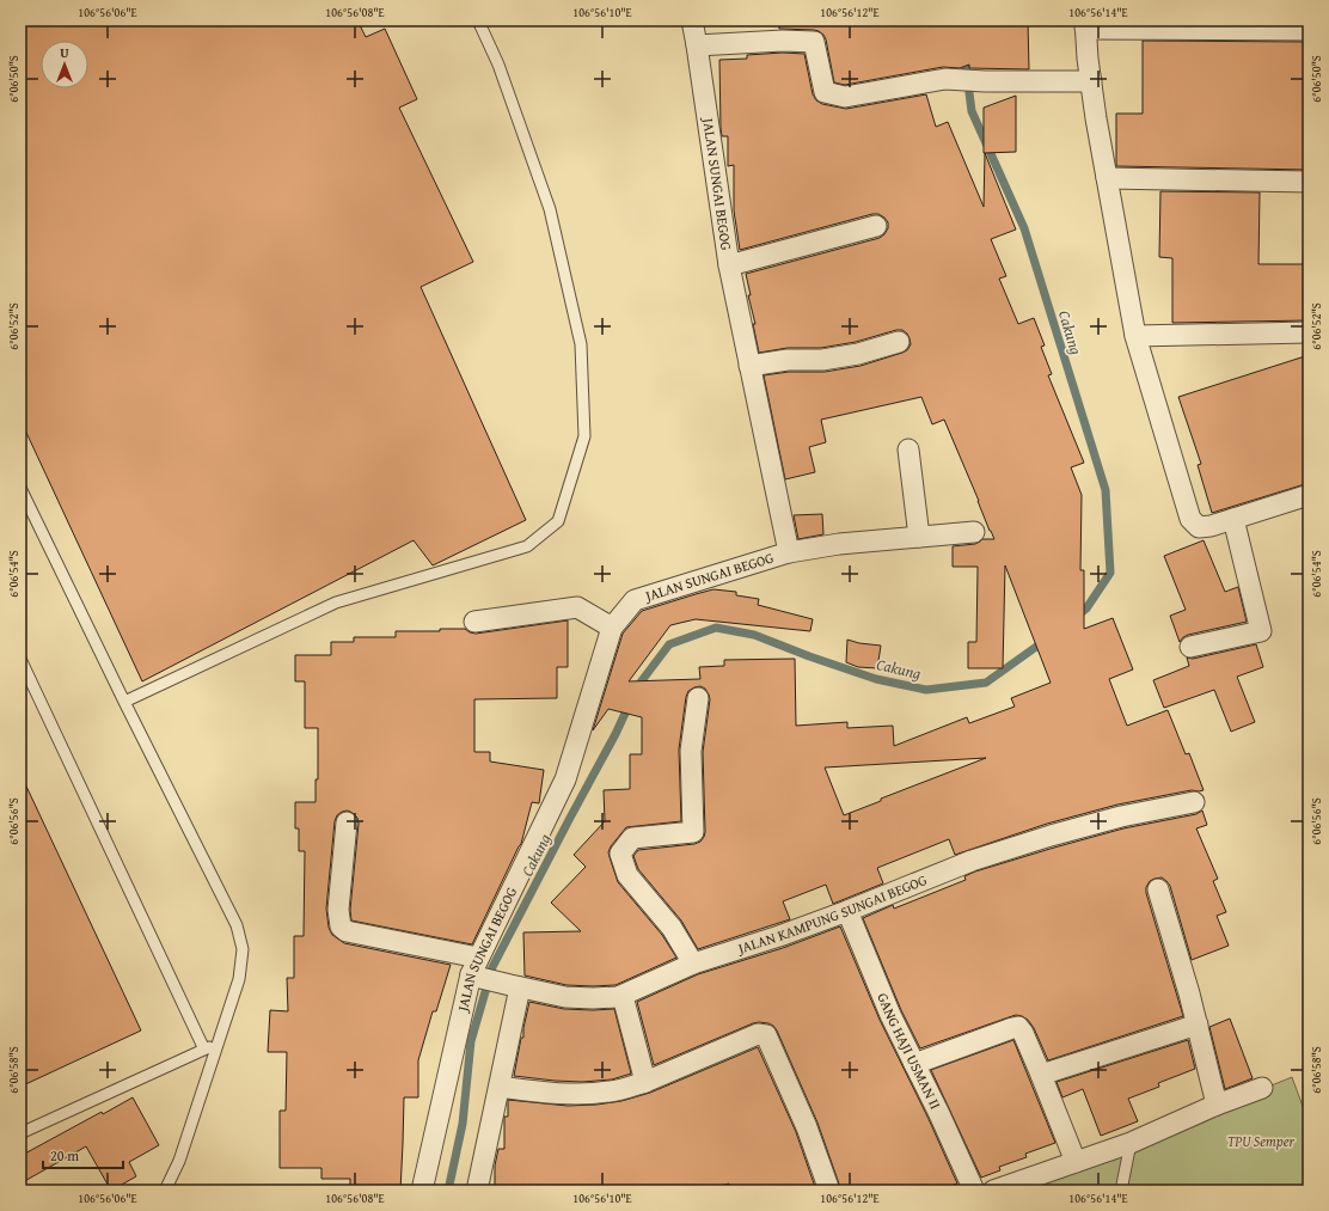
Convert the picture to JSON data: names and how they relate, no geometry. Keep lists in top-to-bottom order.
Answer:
{
  "streets": {
    "street": ["JALAN SUNGAI BEGOG", "JALAN KAMPUNG SUNGAI BEGOG", "GANG HAJI USMAN II"]
  },
  "crossings": [
    ["JALAN SUNGAI BEGOG", "JALAN KAMPUNG SUNGAI BEGOG"],
    ["JALAN KAMPUNG SUNGAI BEGOG", "GANG HAJI USMAN II"]
  ],
  "water": ["Cakung"],
  "parks": ["TPU Semper"],
  "scale_bar": "20 m",
  "north": "top",
  "coordinates": [
    "106°56'06\"E",
    "106°56'08\"E",
    "106°56'10\"E",
    "106°56'12\"E",
    "106°56'14\"E",
    "6°06'50\"S",
    "6°06'52\"S",
    "6°06'54\"S",
    "6°06'56\"S",
    "6°06'58\"S"
  ]
}
